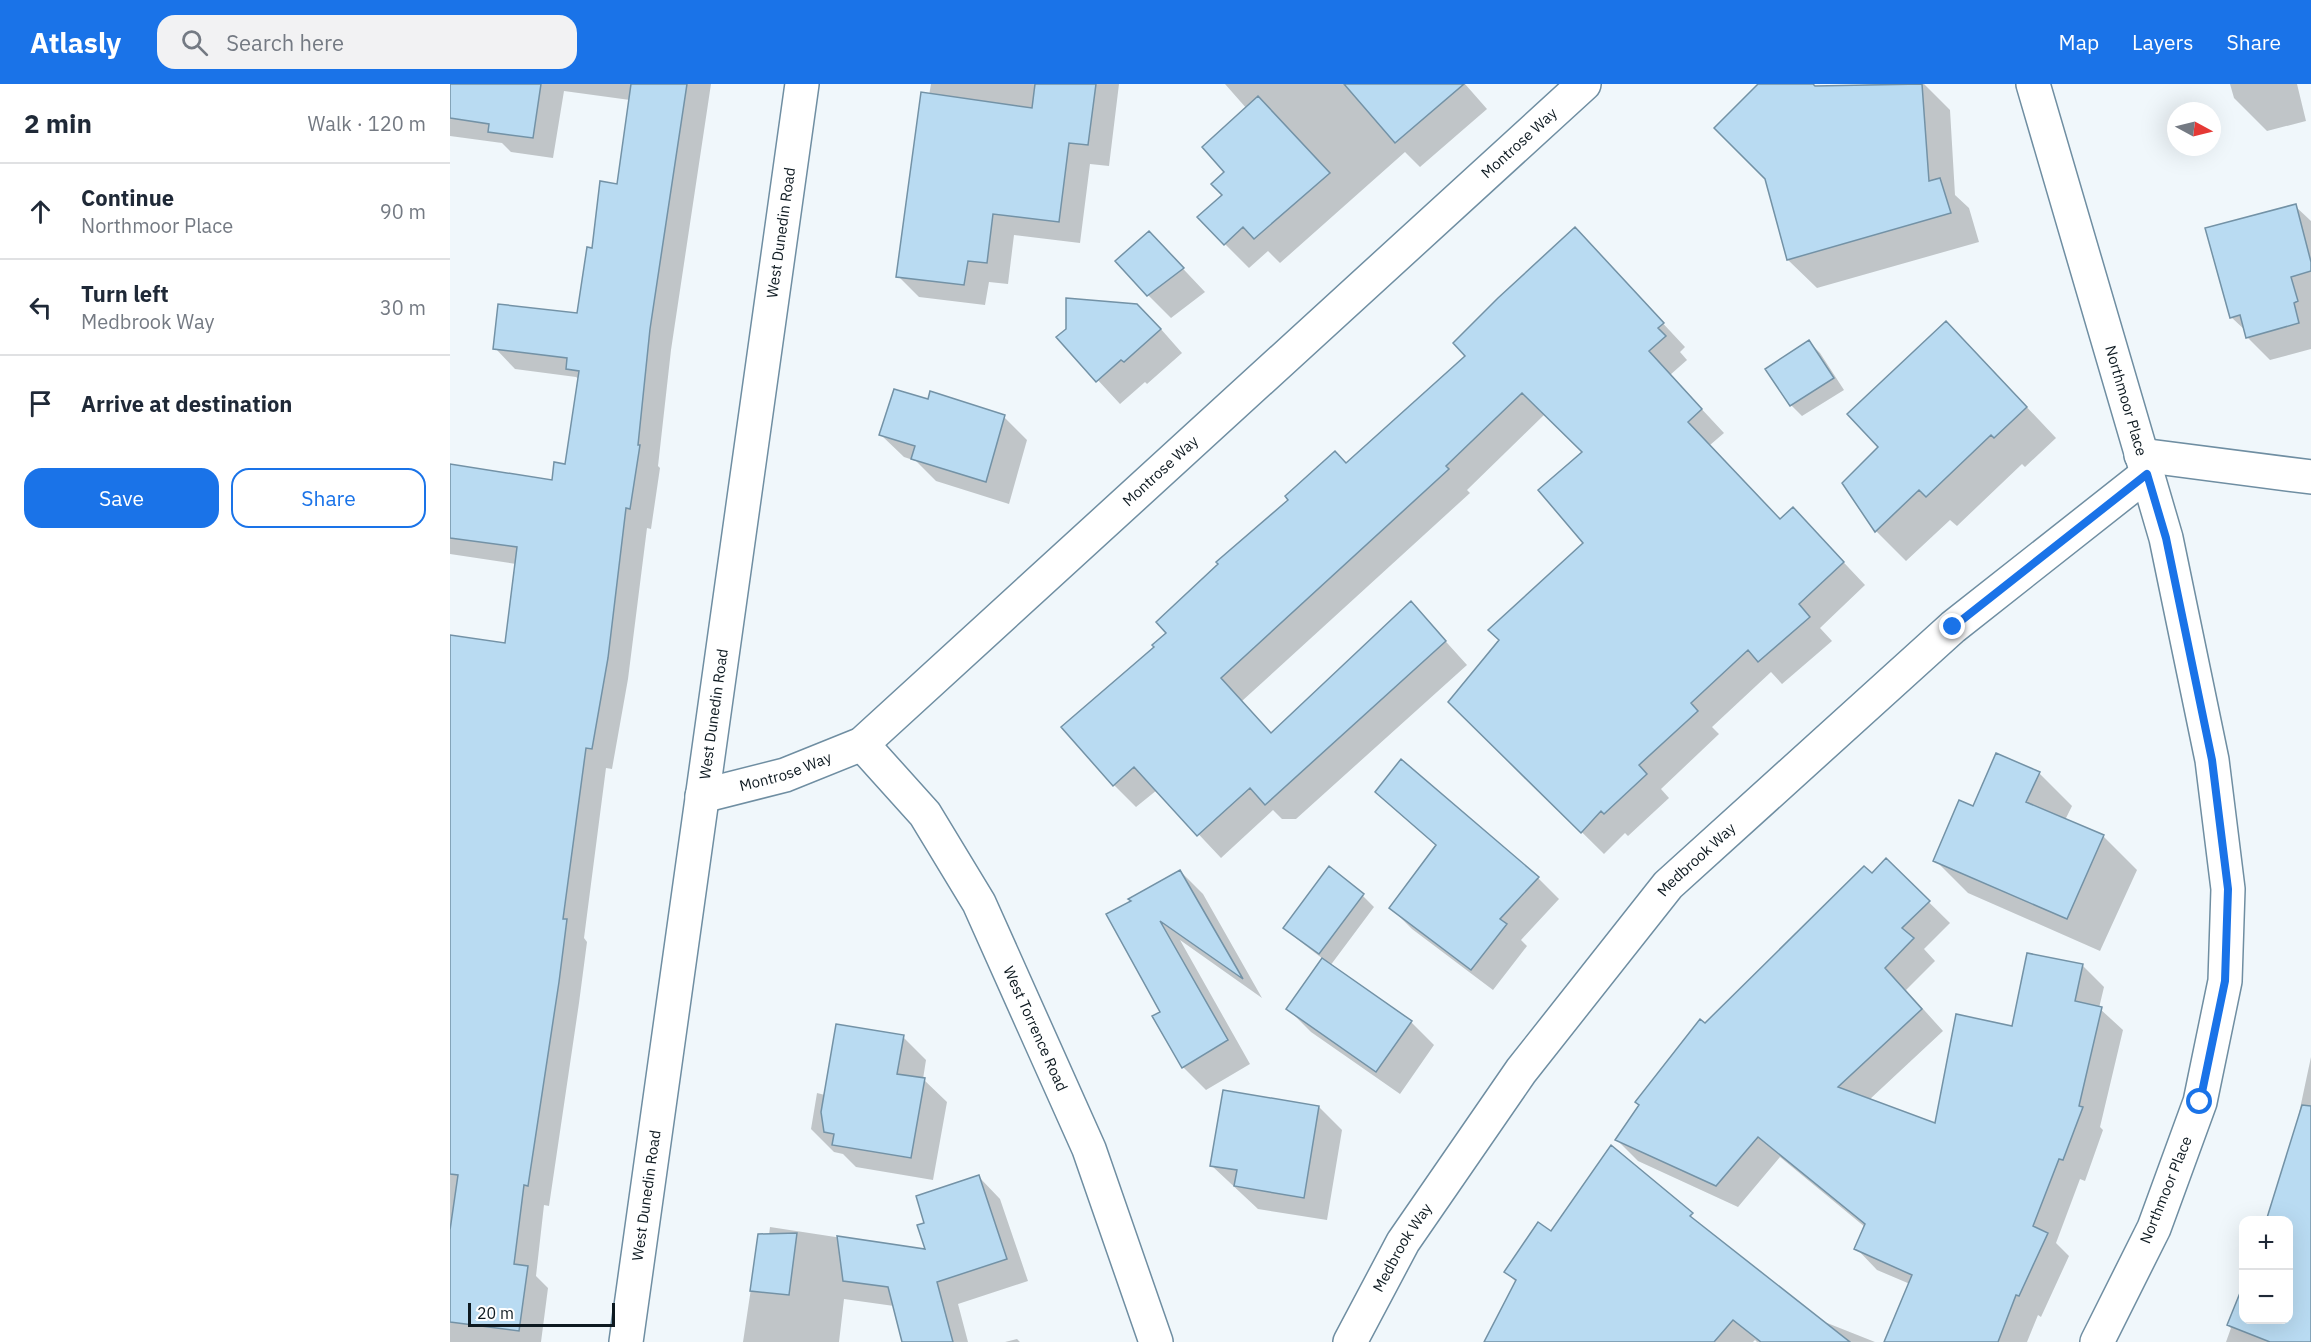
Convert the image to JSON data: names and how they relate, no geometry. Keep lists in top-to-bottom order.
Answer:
{
  "streets": {
    "street": [
      "Montrose Way",
      "West Dunedin Road",
      "Northmoor Place",
      "Medbrook Way",
      "West Torrence Road"
    ]
  },
  "crossings": [
    ["Montrose Way", "West Dunedin Road"],
    ["Montrose Way", "West Torrence Road"],
    ["Northmoor Place", "Medbrook Way"]
  ],
  "scale_bar": "20 m",
  "north": "right",
  "page": {
    "header": "Atlasly",
    "search": "Search here",
    "nav": ["Map", "Layers", "Share"],
    "heading": ["2 min", "Walk · 120 m"],
    "list": [
      ["Continue", "Northmoor Place", "90 m"],
      ["Turn left", "Medbrook Way", "30 m"],
      "Arrive at destination"
    ],
    "buttons": ["Save", "Share"],
    "map_buttons": ["+", "−"],
    "scale": "20 m"
  }
}
